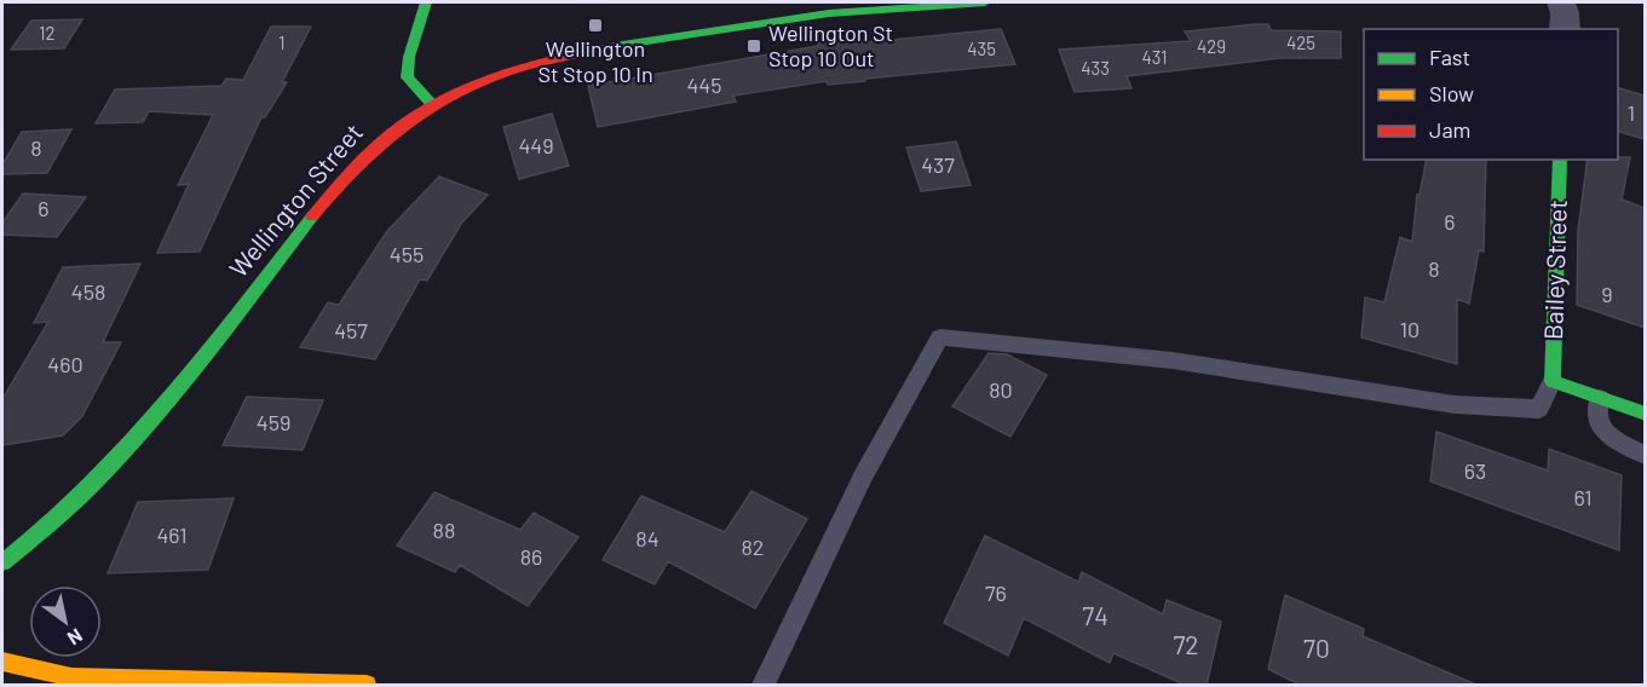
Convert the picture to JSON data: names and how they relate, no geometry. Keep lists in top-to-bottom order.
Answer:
{
  "streets": {
    "main road": ["Wellington Street", "Bailey Street"]
  },
  "places": {
    "transit": ["Wellington St Stop 10 In", "Wellington St Stop 10 Out"]
  },
  "house_numbers": [
    "12",
    "1",
    "425",
    "429",
    "435",
    "431",
    "433",
    "445",
    "1",
    "449",
    "8",
    "437",
    "6",
    "6",
    "455",
    "8",
    "458",
    "9",
    "10",
    "457",
    "460",
    "80",
    "459",
    "63",
    "61",
    "88",
    "461",
    "84",
    "82",
    "86",
    "76",
    "74",
    "72",
    "70"
  ],
  "legend": ["Fast", "Slow", "Jam"],
  "north": "bottom right"
}
